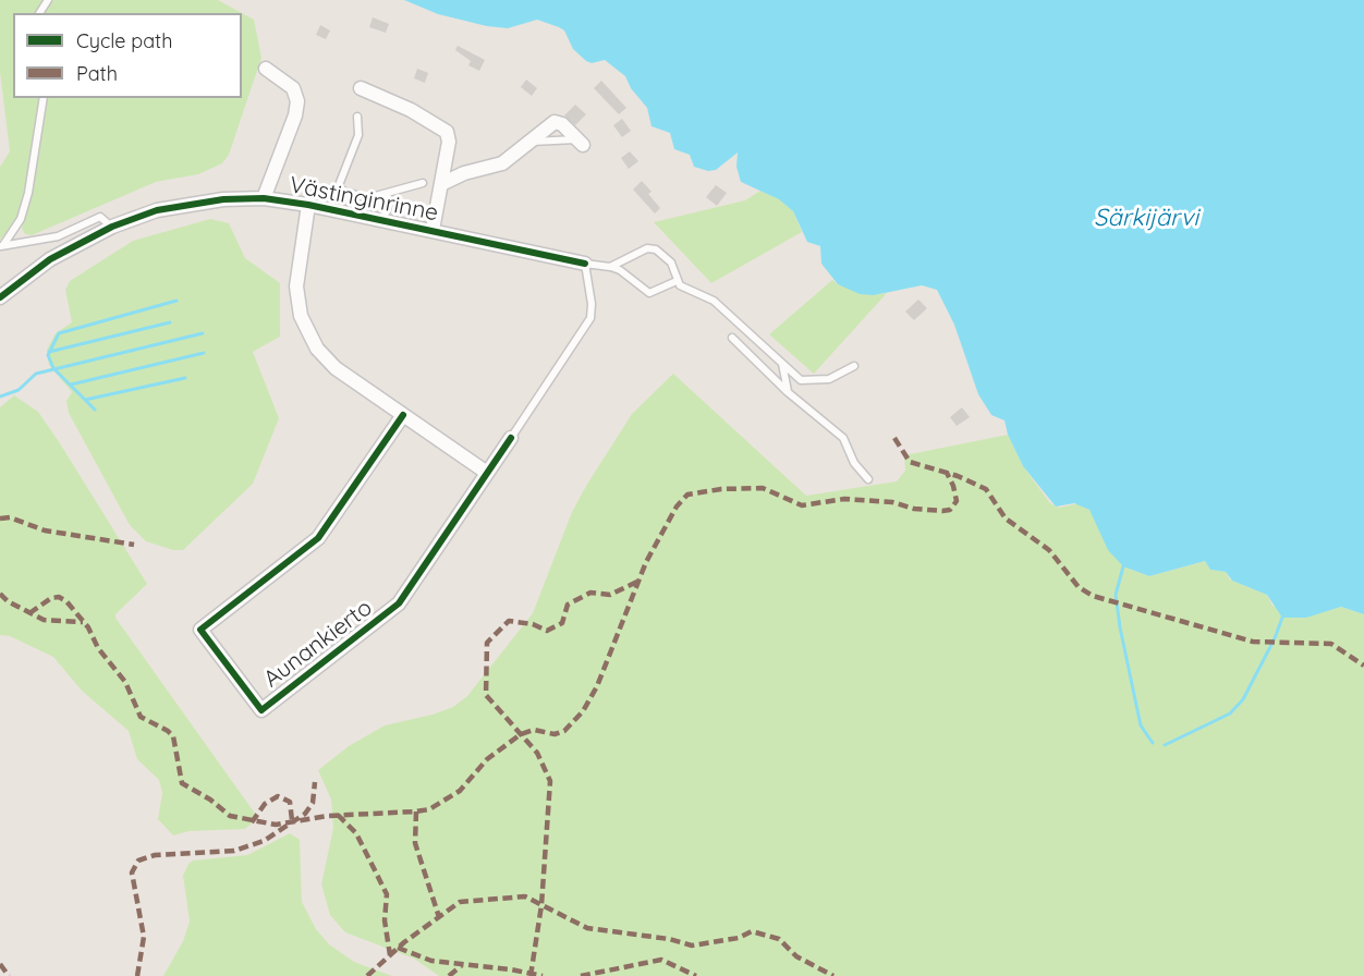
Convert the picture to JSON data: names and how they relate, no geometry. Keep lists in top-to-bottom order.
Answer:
{
  "streets": {
    "street": ["Västinginrinne", "Aunankierto"]
  },
  "water": ["Särkijärvi"],
  "legend": ["Cycle path", "Path"]
}
